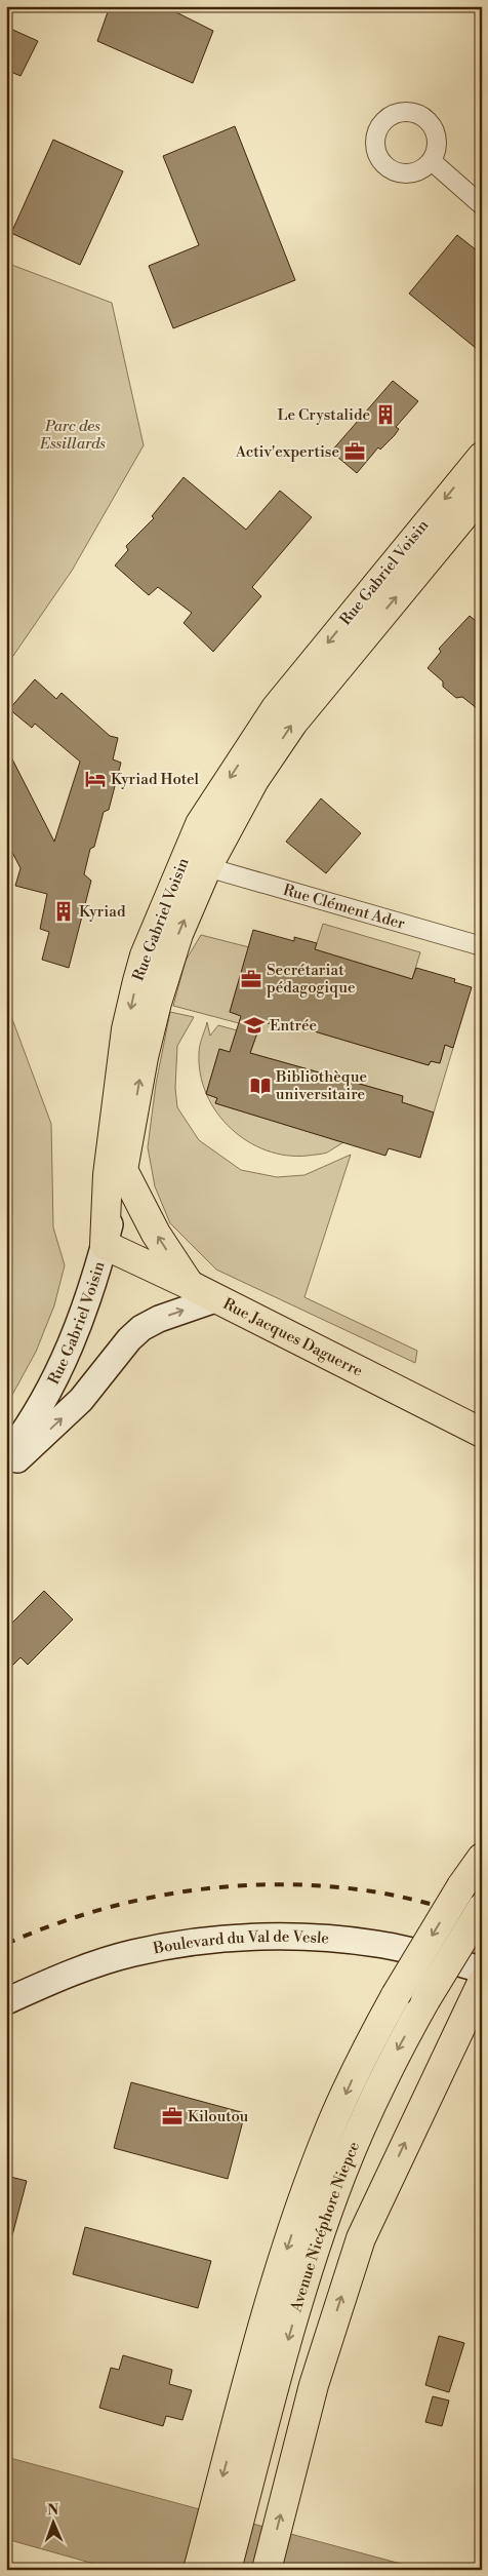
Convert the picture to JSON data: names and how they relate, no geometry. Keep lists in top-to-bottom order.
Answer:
{
  "streets": {
    "main road": ["Rue Gabriel Voisin", "Rue Jacques Daguerre", "Avenue Nicéphore Niepce"],
    "street": ["Rue Clément Ader", "Boulevard du Val de Vesle"]
  },
  "crossings": [
    ["Rue Gabriel Voisin", "Rue Jacques Daguerre"]
  ],
  "parks": ["Parc des Essillards"],
  "places": {
    "building": ["Le Crystalide", "Kyriad"],
    "office": ["Activ'expertise", "Secrétariat pédagogique", "Kiloutou"],
    "hotel": ["Kyriad Hotel"],
    "school or university": ["Entrée"],
    "library": ["Bibliothèque universitaire"]
  },
  "north": "top"
}
